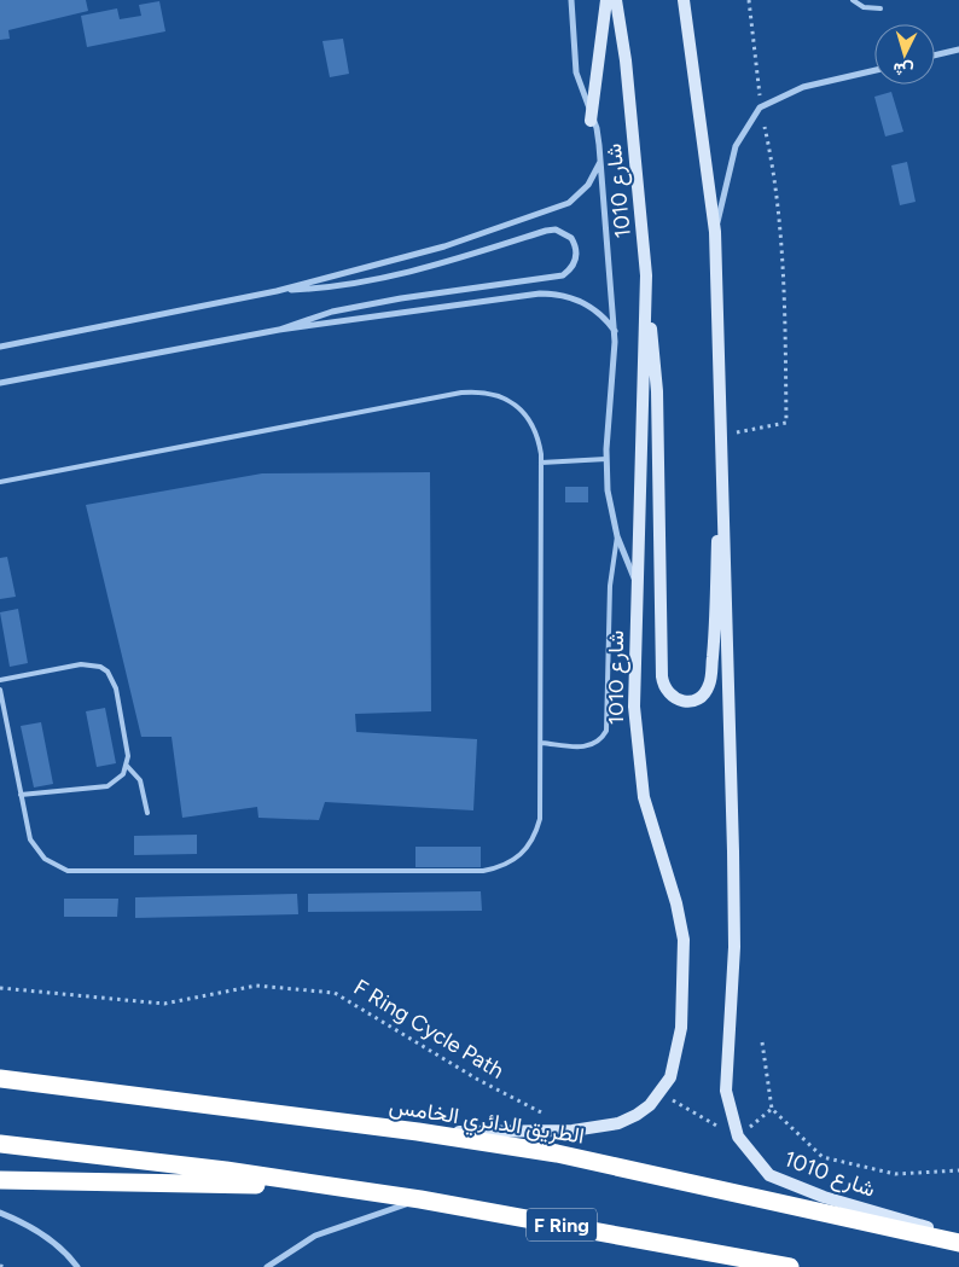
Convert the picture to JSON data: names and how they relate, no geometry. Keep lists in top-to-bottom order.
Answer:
{
  "streets": {
    "highway": ["الطريق الدائري الخامس", "F Ring"],
    "street": ["شارع 1010"],
    "path": ["F Ring Cycle Path"]
  },
  "crossings": [
    ["شارع 1010", "الطريق الدائري الخامس"]
  ],
  "north": "bottom"
}
